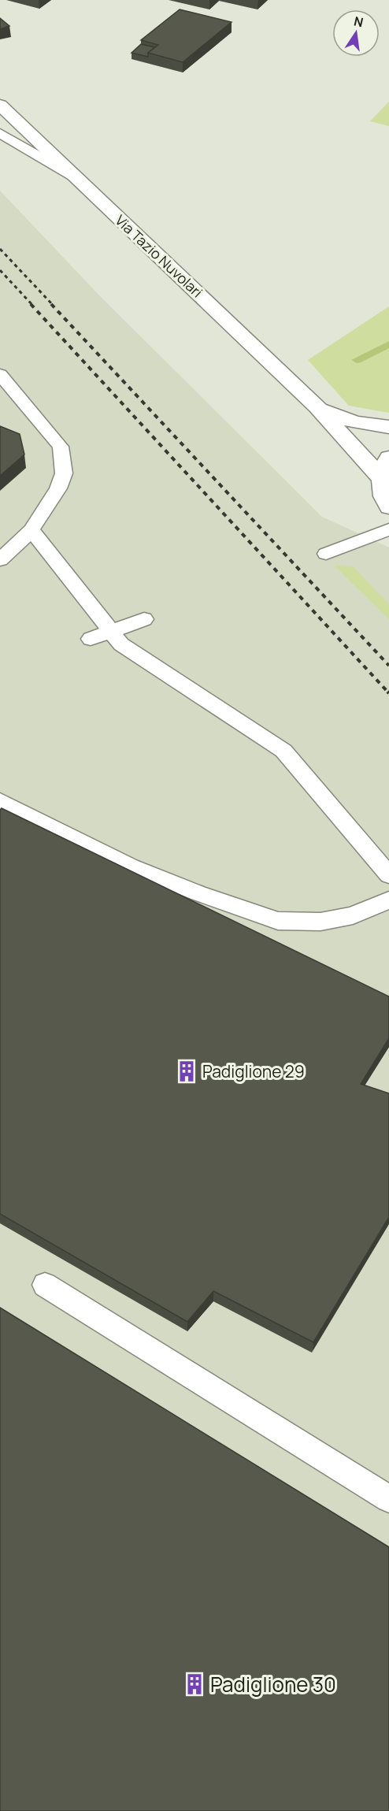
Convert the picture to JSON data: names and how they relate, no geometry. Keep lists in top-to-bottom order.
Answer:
{
  "streets": {
    "street": ["Via Tazio Nuvolari"]
  },
  "places": {
    "building": ["Padiglione 29", "Padiglione 30"]
  },
  "north": "top"
}
